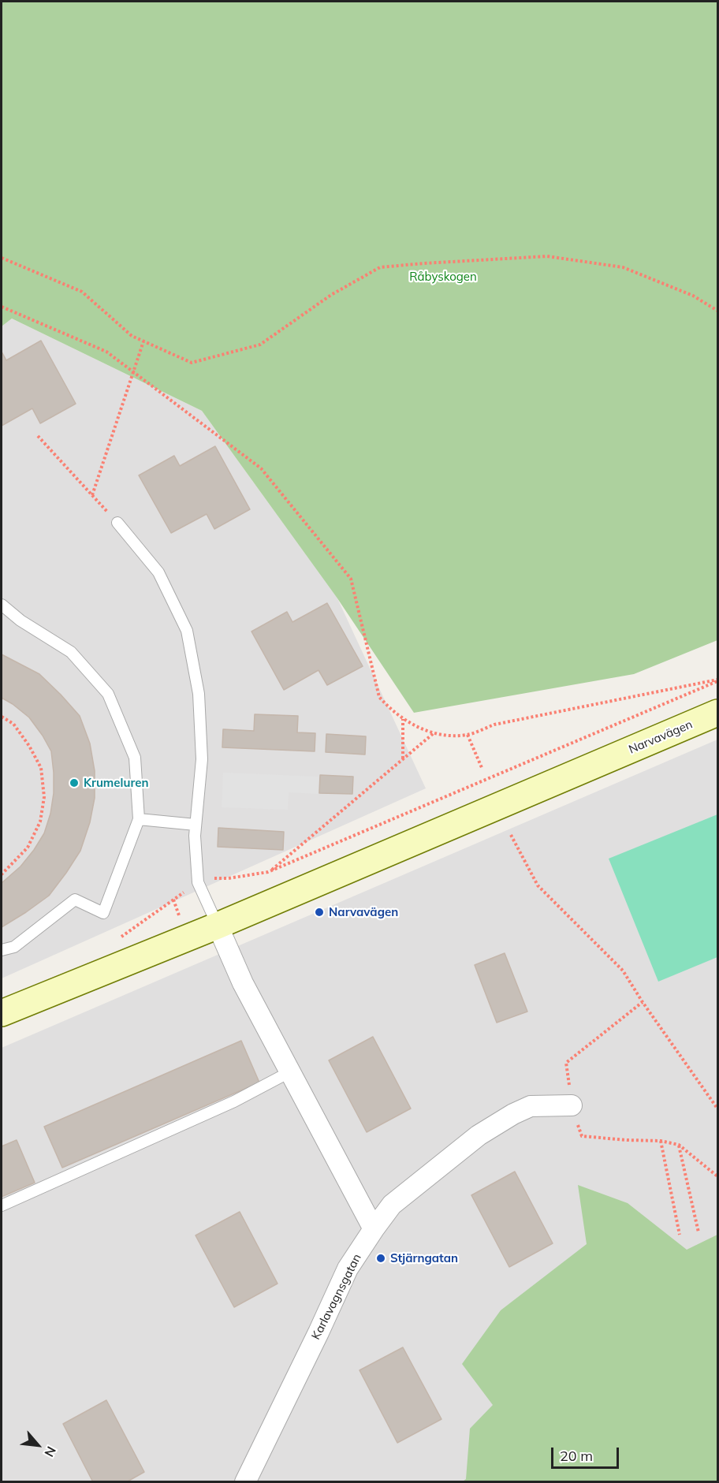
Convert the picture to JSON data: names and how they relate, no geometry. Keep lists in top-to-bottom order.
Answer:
{
  "streets": {
    "main road": ["Narvavägen"],
    "street": ["Karlavagnsgatan"]
  },
  "parks": ["Råbyskogen"],
  "places": ["Krumeluren", "Narvavägen", "Stjärngatan"],
  "scale_bar": "20 m",
  "north": "bottom right"
}
